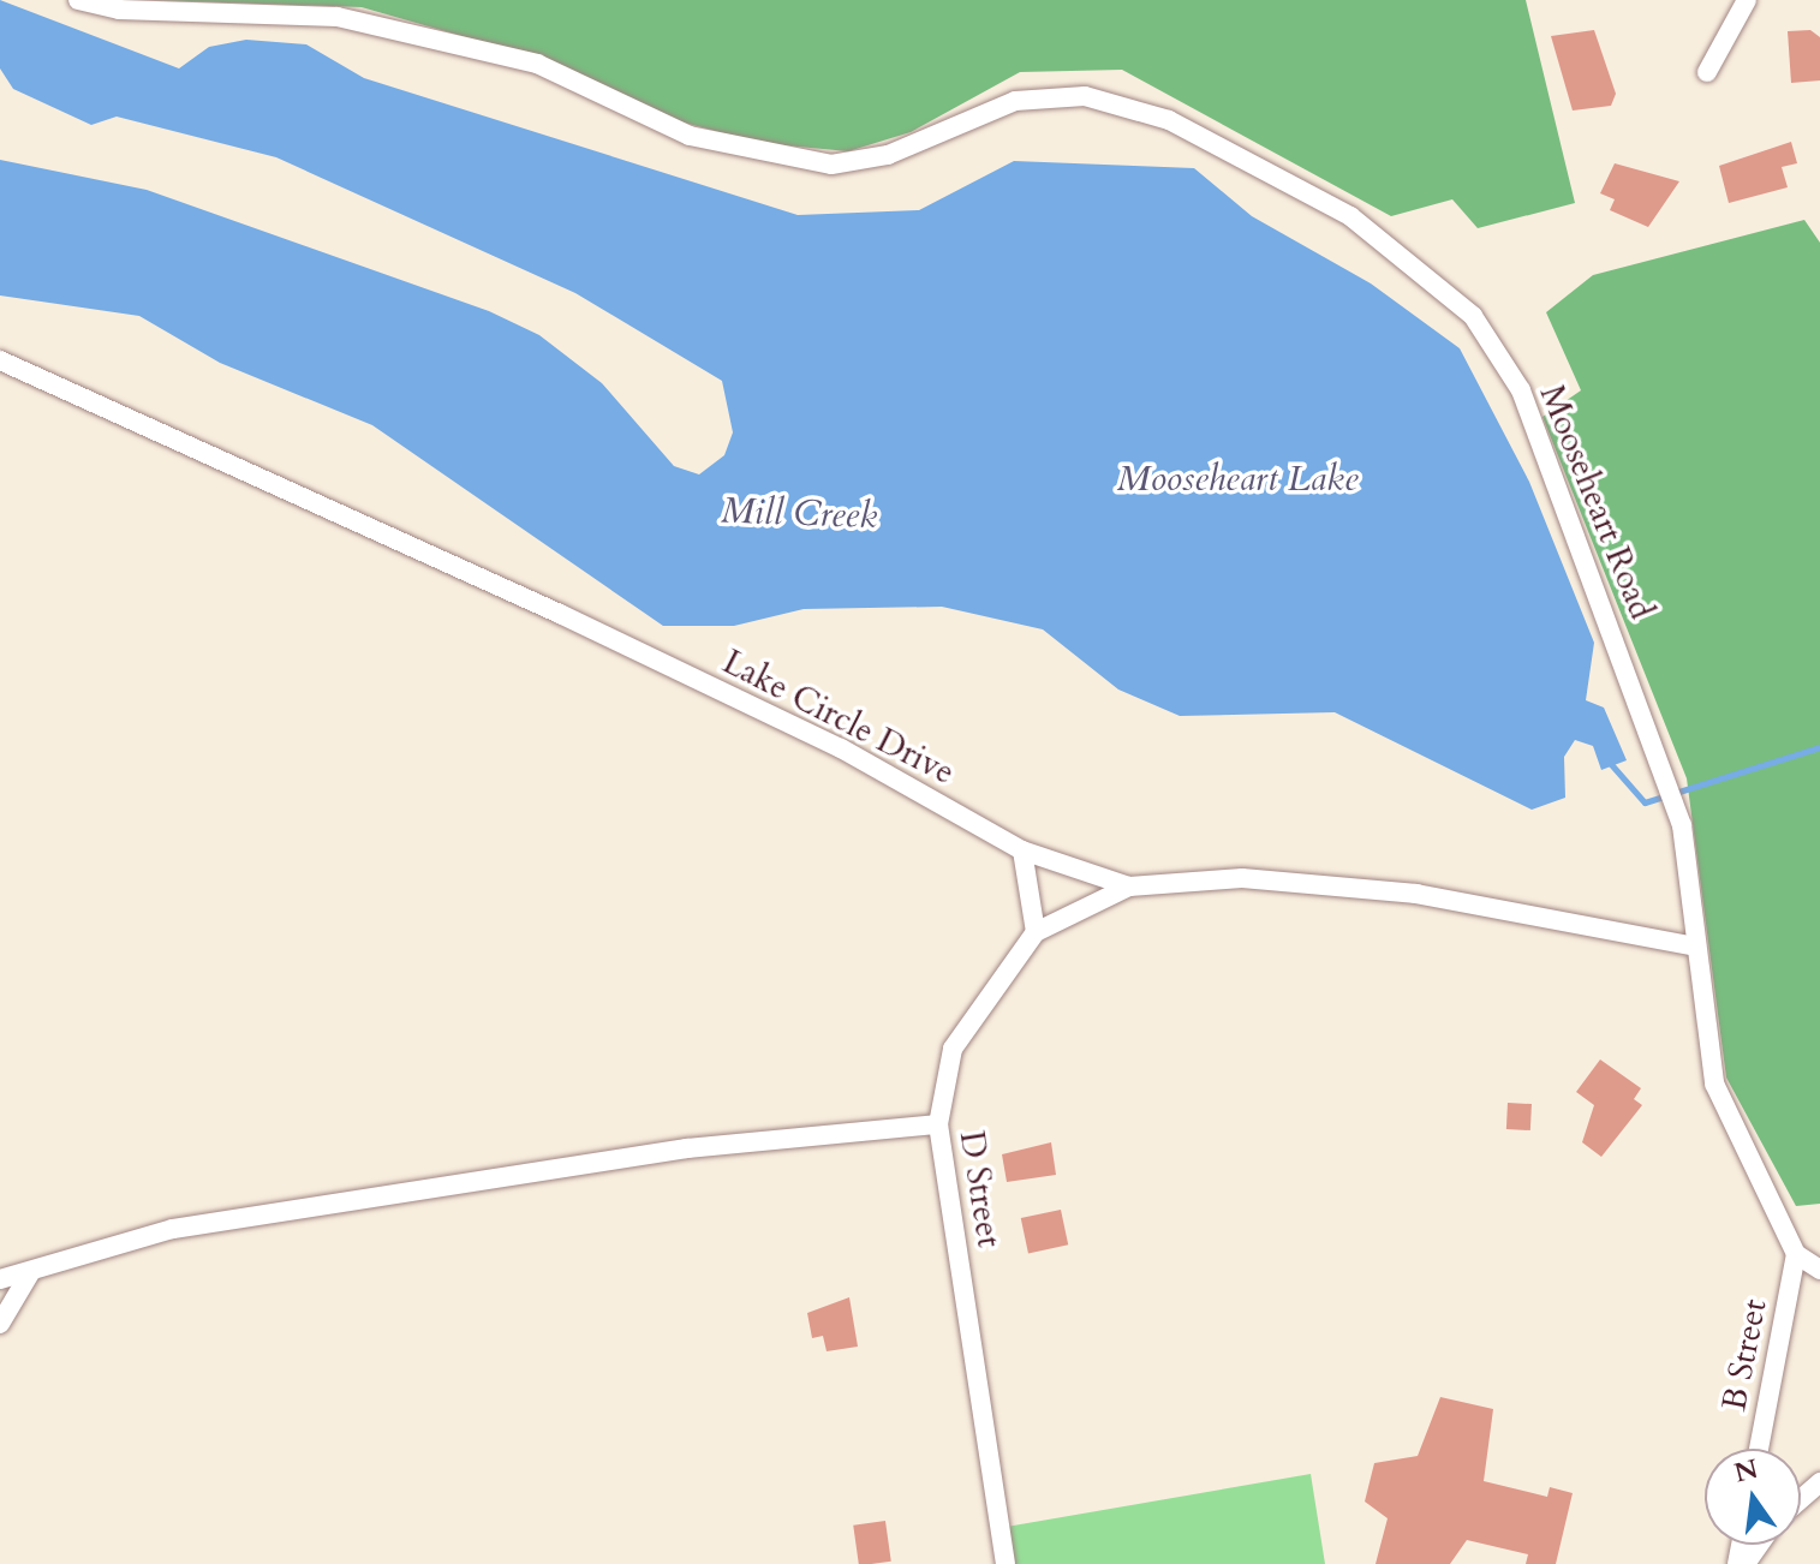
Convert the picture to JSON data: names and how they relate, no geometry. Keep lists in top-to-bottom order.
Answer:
{
  "streets": {
    "street": [
      "Mooseheart Road",
      "Lake Circle Drive",
      "D Street",
      "B Street"
    ]
  },
  "crossings": [
    ["Mooseheart Road", "Lake Circle Drive"],
    ["Mooseheart Road", "B Street"]
  ],
  "water": ["Mooseheart Lake", "Mill Creek"],
  "north": "top"
}
